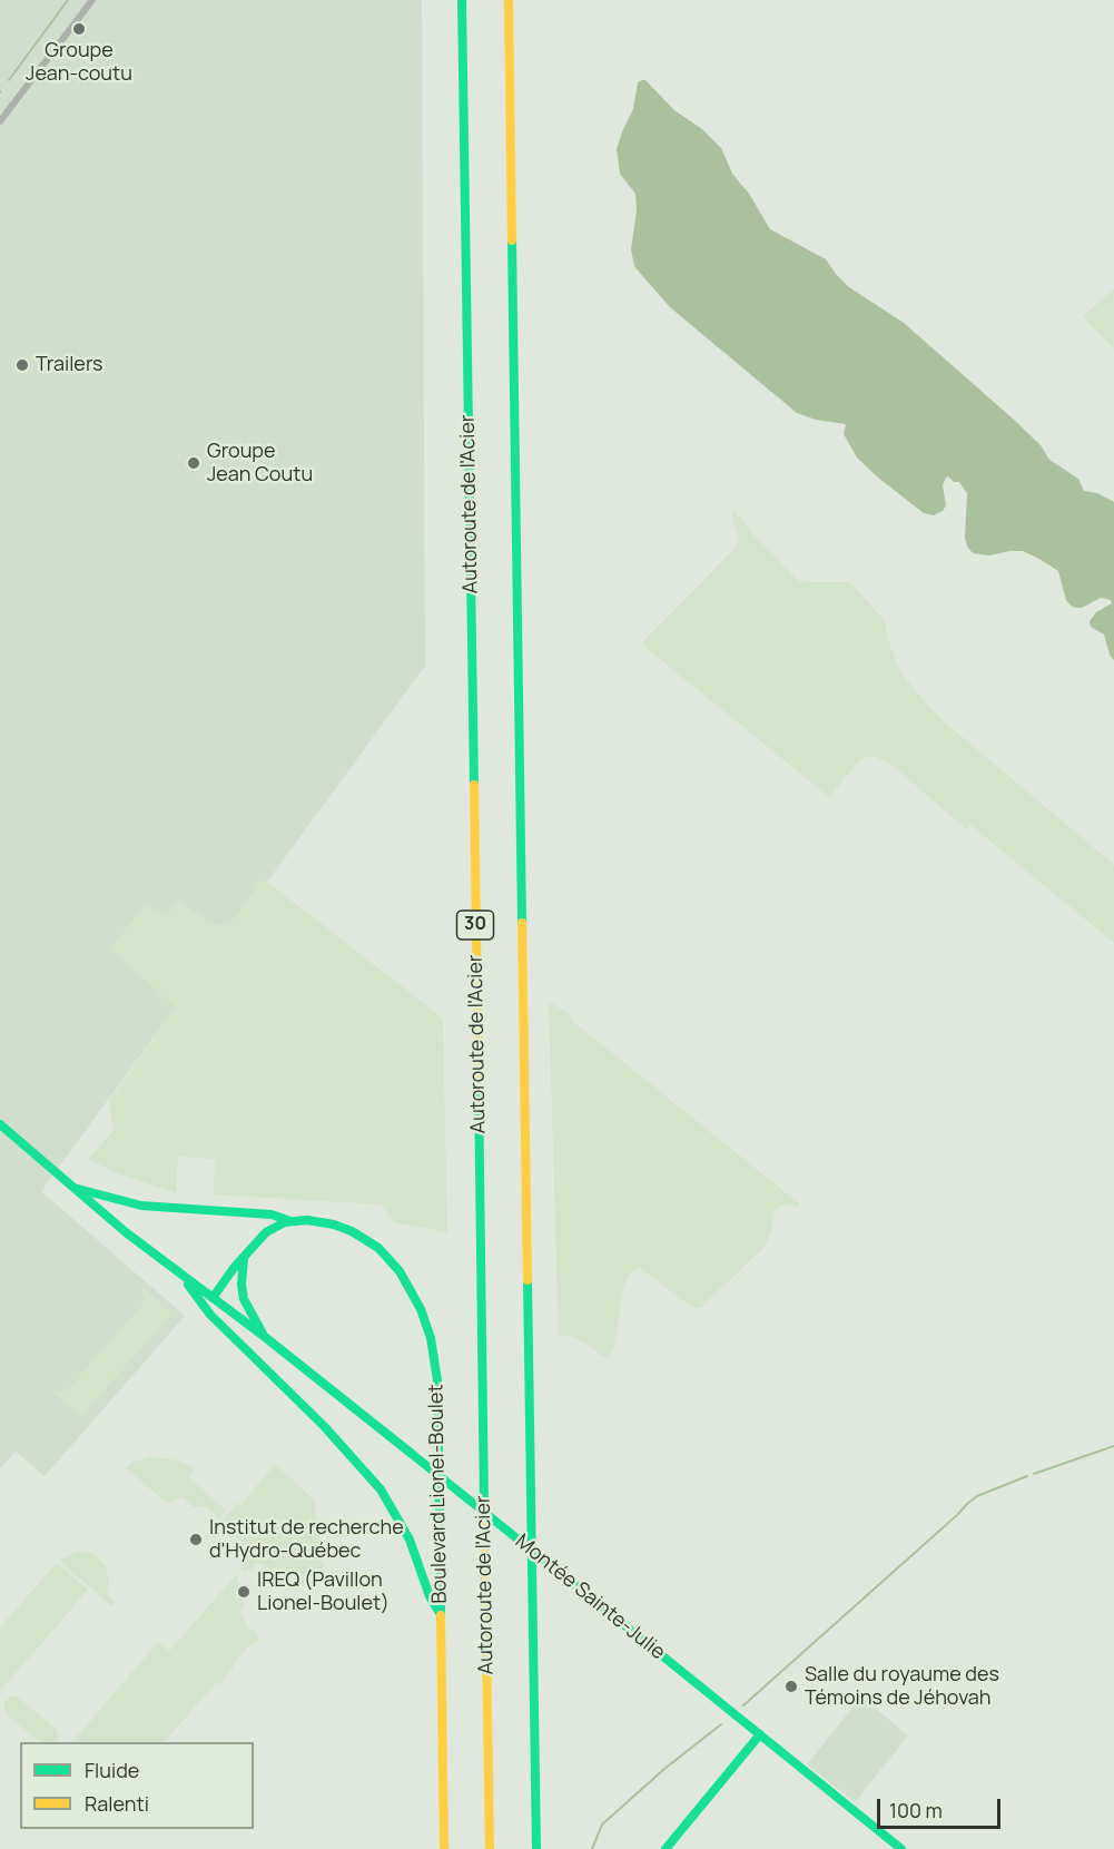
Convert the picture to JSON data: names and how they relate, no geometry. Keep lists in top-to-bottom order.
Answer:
{
  "streets": {
    "main road": [
      "Autoroute de l'Acier",
      "30",
      "Boulevard Lionel-Boulet",
      "Montée Sainte-Julie"
    ]
  },
  "places": [
    "Groupe Jean-coutu",
    "Trailers",
    "Groupe Jean Coutu",
    "Institut de recherche d'Hydro-Québec",
    "IREQ (Pavillon Lionel-Boulet)",
    "Salle du royaume des Témoins de Jéhovah"
  ],
  "legend": ["Fluide", "Ralenti"],
  "scale_bar": "100 m"
}
